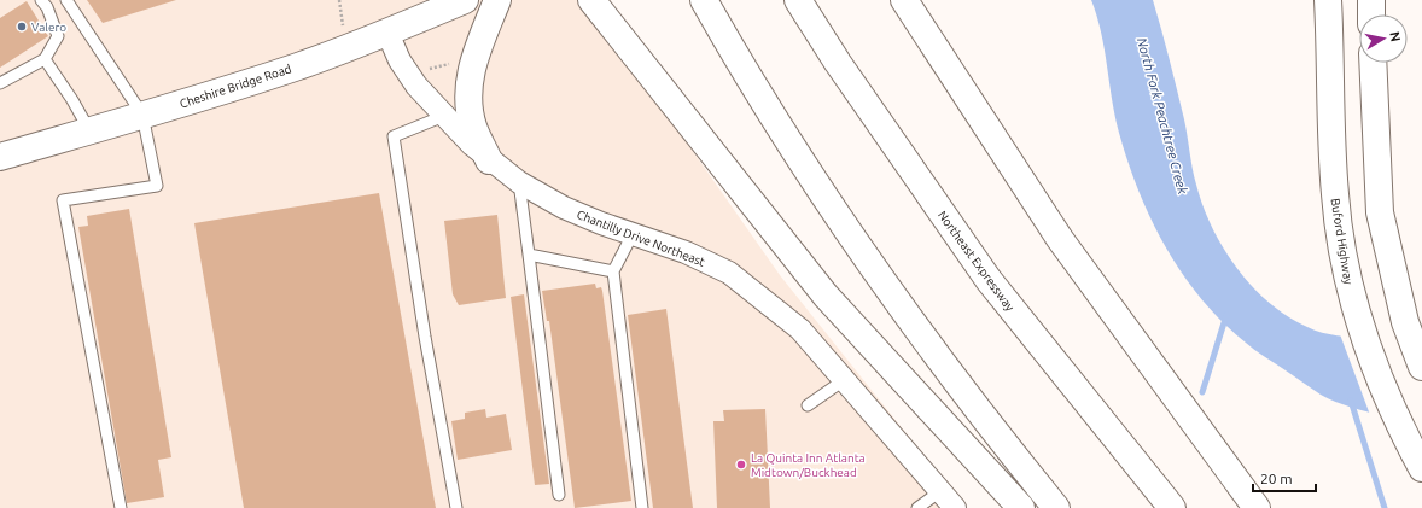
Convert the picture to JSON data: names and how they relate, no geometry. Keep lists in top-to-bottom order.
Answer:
{
  "streets": {
    "main road": ["Cheshire Bridge Road", "Buford Highway", "Northeast Expressway"],
    "street": ["Chantilly Drive Northeast"]
  },
  "crossings": [
    ["Cheshire Bridge Road", "Chantilly Drive Northeast"]
  ],
  "water": ["North Fork Peachtree Creek"],
  "places": ["Valero", "La Quinta Inn Atlanta Midtown/Buckhead"],
  "scale_bar": "20 m",
  "north": "right"
}
